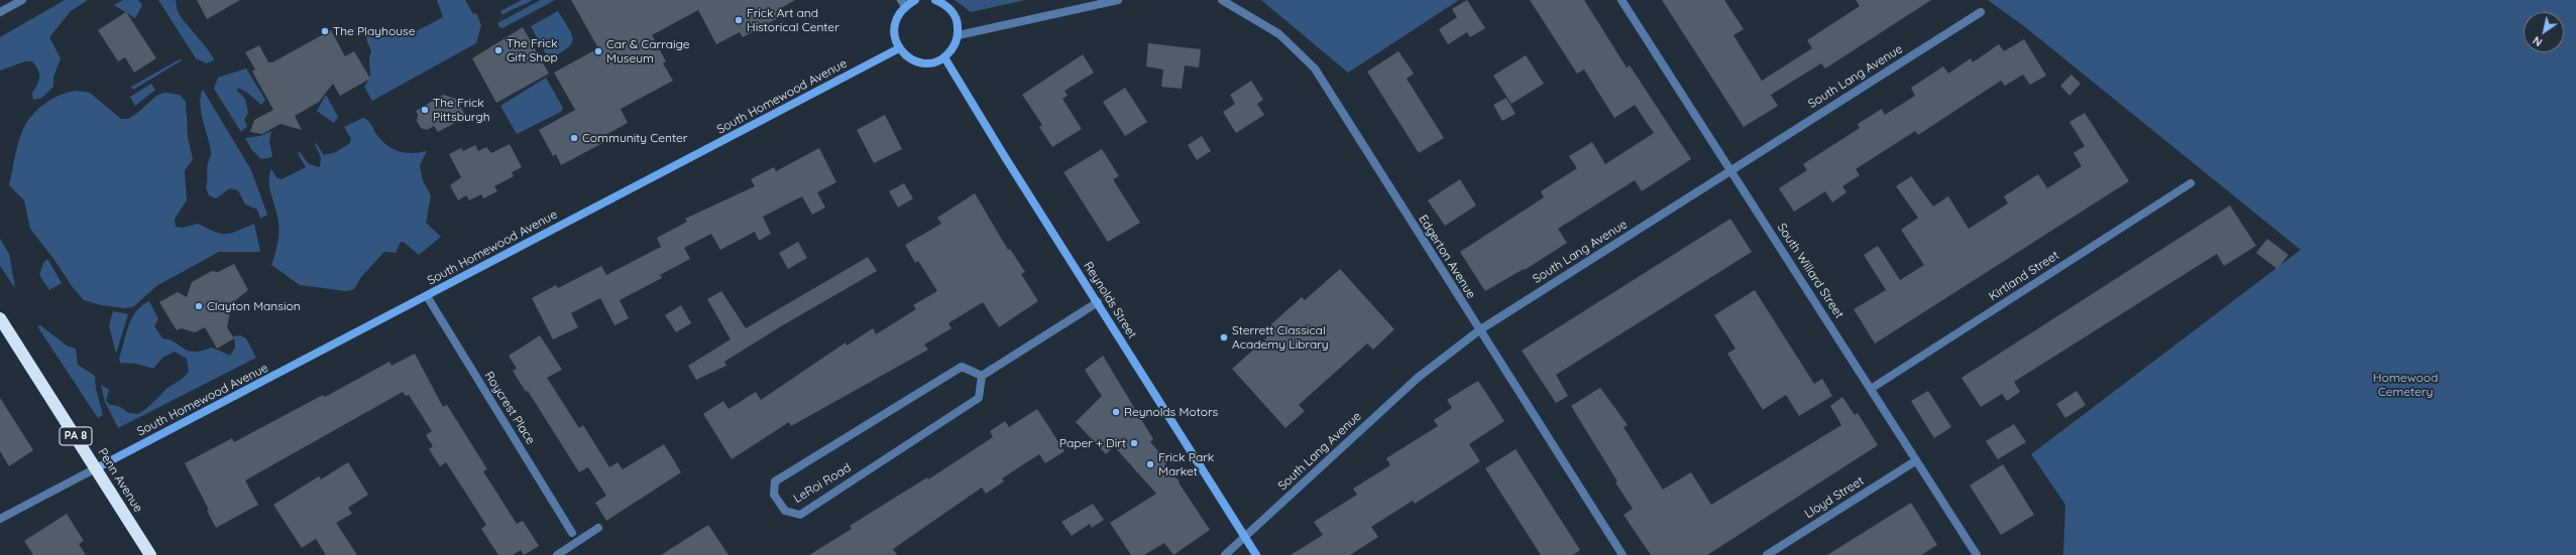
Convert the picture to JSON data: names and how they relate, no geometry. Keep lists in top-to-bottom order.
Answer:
{
  "streets": {
    "highway": ["PA 8", "Penn Avenue"],
    "street": [
      "South Lang Avenue",
      "South Homewood Avenue",
      "Edgerton Avenue",
      "South Willard Street",
      "Kirtland Street",
      "Reynolds Street",
      "Roycrest Place",
      "LeRoi Road",
      "Lloyd Street"
    ]
  },
  "crossings": [
    ["South Lang Avenue", "Edgerton Avenue"],
    ["South Lang Avenue", "South Willard Street"],
    ["South Lang Avenue", "Reynolds Street"],
    ["South Homewood Avenue", "Roycrest Place"],
    ["South Homewood Avenue", "Penn Avenue"],
    ["South Willard Street", "Kirtland Street"],
    ["South Willard Street", "Lloyd Street"]
  ],
  "parks": ["Homewood Cemetery"],
  "places": [
    "Frick Art and Historical Center",
    "The Playhouse",
    "The Frick Gift Shop",
    "Car & Carraige Museum",
    "The Frick Pittsburgh",
    "Community Center",
    "Clayton Mansion",
    "Sterrett Classical Academy Library",
    "Reynolds Motors",
    "Paper + Dirt",
    "Frick Park Market"
  ],
  "north": "bottom left"
}
